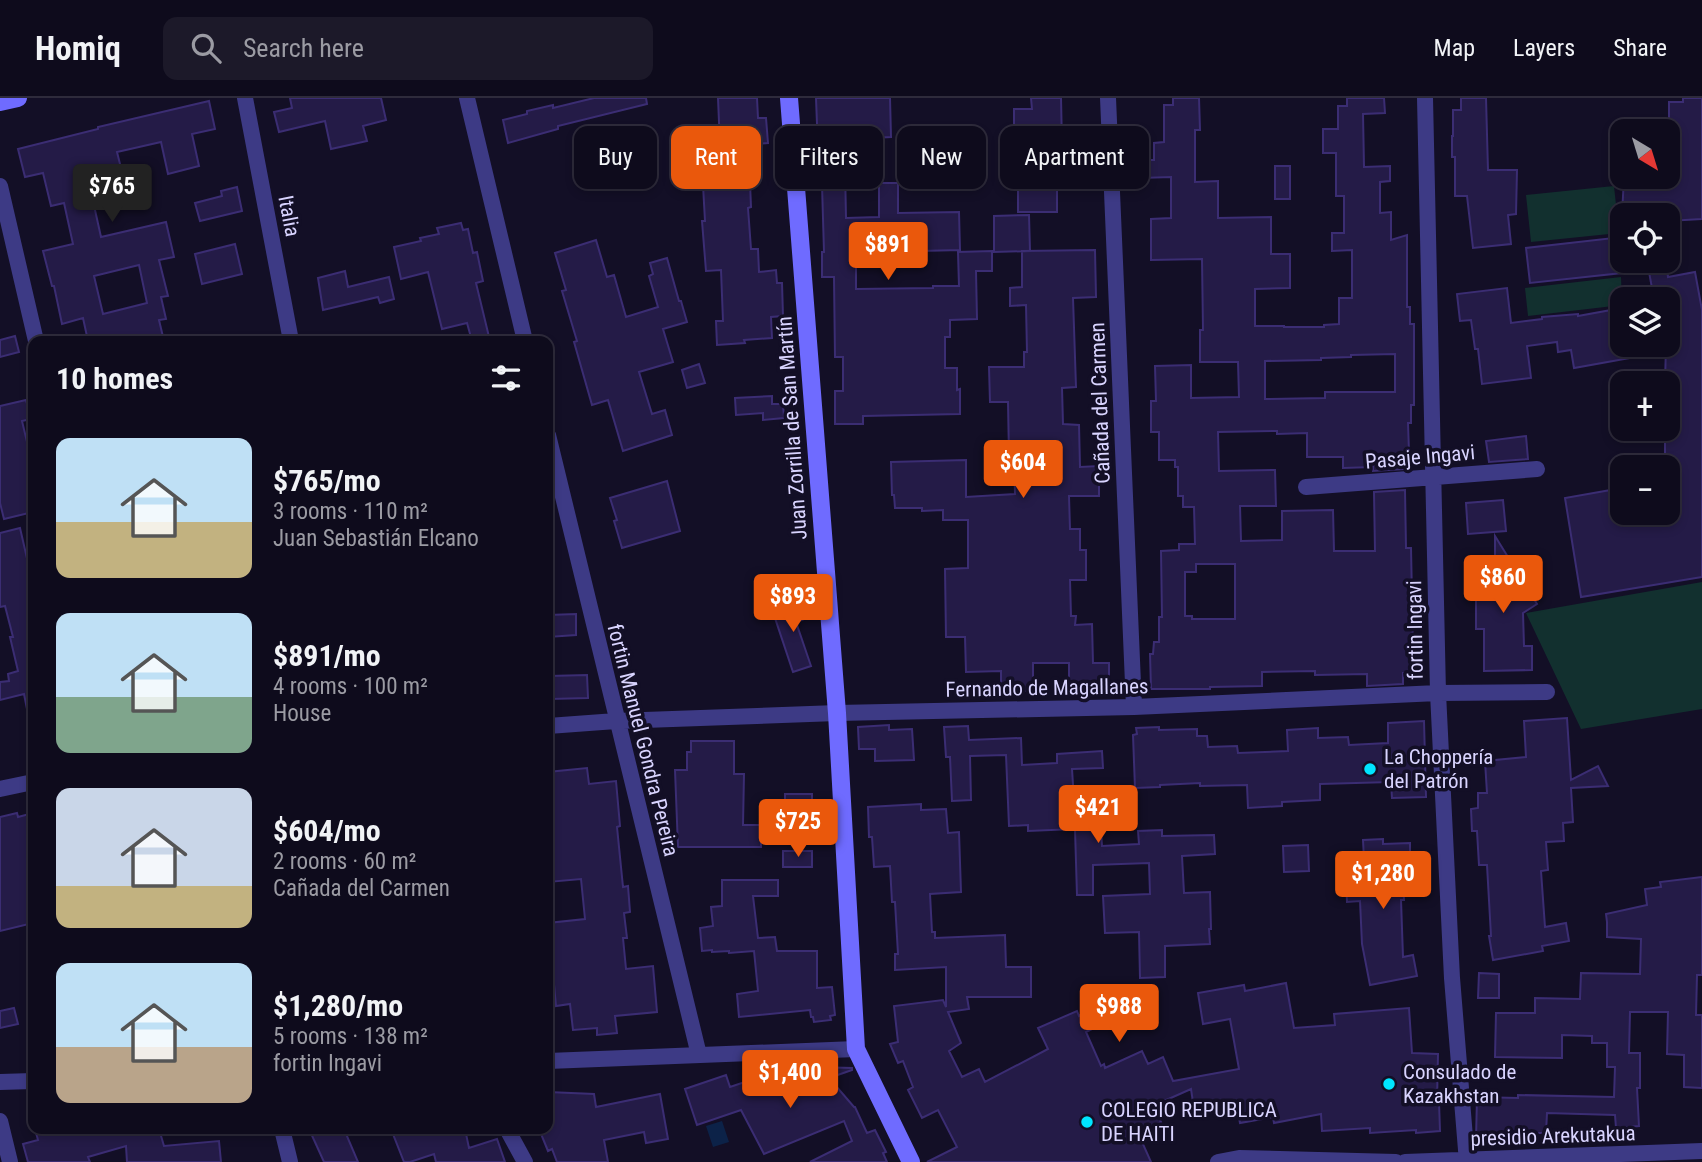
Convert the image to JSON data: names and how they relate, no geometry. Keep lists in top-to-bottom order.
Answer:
{
  "streets": {
    "street": [
      "Italia",
      "Cañada del Carmen",
      "Juan Zorrilla de San Martín",
      "Pasaje Ingavi",
      "fortin Ingavi",
      "Fernando de Magallanes",
      "fortin Manuel Gondra Pereira",
      "presidio Arekutakua"
    ]
  },
  "crossings": [
    ["Cañada del Carmen", "Fernando de Magallanes"],
    ["Juan Zorrilla de San Martín", "Fernando de Magallanes"],
    ["Pasaje Ingavi", "fortin Ingavi"],
    ["fortin Ingavi", "Fernando de Magallanes"],
    ["fortin Ingavi", "presidio Arekutakua"],
    ["Fernando de Magallanes", "fortin Manuel Gondra Pereira"]
  ],
  "places": ["La Choppería del Patrón", "Consulado de Kazakhstan", "COLEGIO REPUBLICA DE HAITI"],
  "north": "bottom right",
  "page": {
    "header": "Homiq",
    "search": "Search here",
    "nav": ["Map", "Layers", "Share"],
    "map_buttons": ["+", "−"],
    "chip": [
      "Buy",
      "Rent",
      "Filters",
      "New",
      "Apartment"
    ],
    "price": [
      "$765",
      "$891",
      "$604",
      "$860",
      "$893",
      "$421",
      "$725",
      "$1,280",
      "$988",
      "$1,400"
    ],
    "heading": "10 homes",
    "list": [
      {
        "name": "$765/mo",
        "note": "3 rooms · 110 m² · Juan Sebastián Elcano"
      },
      {
        "name": "$891/mo",
        "note": "4 rooms · 100 m² · House"
      },
      {
        "name": "$604/mo",
        "note": "2 rooms · 60 m² · Cañada del Carmen"
      },
      {
        "name": "$1,280/mo",
        "note": "5 rooms · 138 m² · fortin Ingavi"
      }
    ]
  }
}
